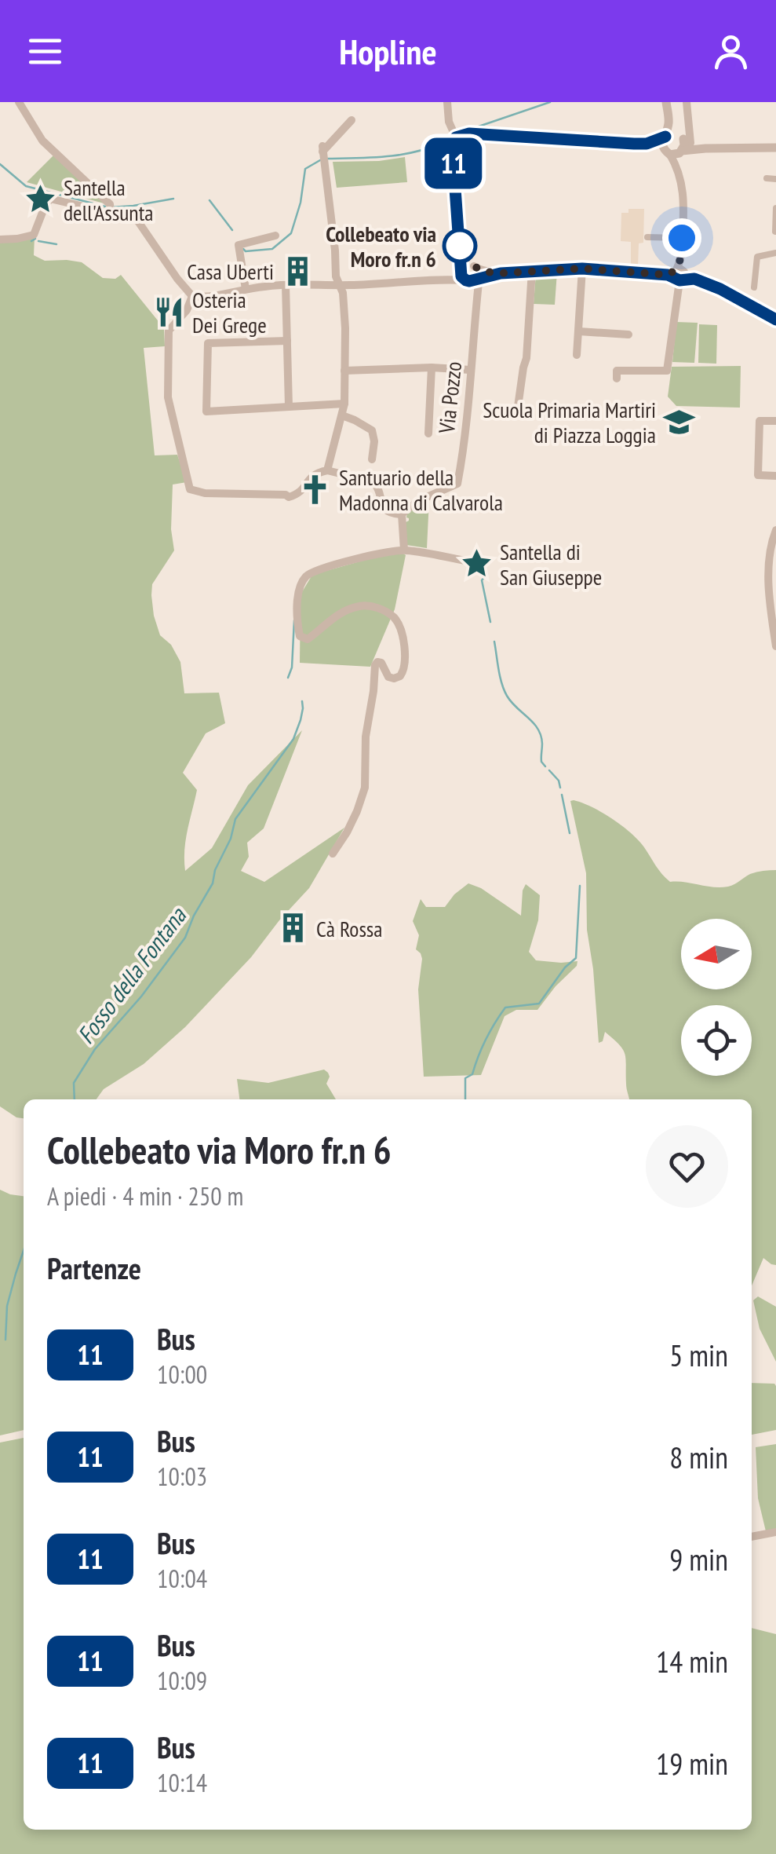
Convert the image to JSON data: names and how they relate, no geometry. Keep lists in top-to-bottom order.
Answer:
{
  "streets": {
    "street": ["Via Pozzo"]
  },
  "water": ["Fosso della Fontana"],
  "places": {
    "place": ["Santella dell'Assunta", "Santella di San Giuseppe"],
    "other": ["Collebeato via Moro fr.n 6"],
    "building": ["Casa Uberti", "Cà Rossa"],
    "restaurant": ["Osteria Dei Grege"],
    "school or university": ["Scuola Primaria Martiri di Piazza Loggia"],
    "church": ["Santuario della Madonna di Calvarola"]
  },
  "lines": ["bus line 11"],
  "north": "left",
  "page": {
    "header": "Hopline",
    "on_map": "11",
    "heading": [
      ["Collebeato via Moro fr.n 6", "A piedi · 4 min · 250 m"],
      "Partenze"
    ],
    "list": [
      {
        "mark": "11",
        "name": "Bus",
        "note": "10:00",
        "value": "5 min"
      },
      {
        "mark": "11",
        "name": "Bus",
        "note": "10:03",
        "value": "8 min"
      },
      {
        "mark": "11",
        "name": "Bus",
        "note": "10:04",
        "value": "9 min"
      },
      {
        "mark": "11",
        "name": "Bus",
        "note": "10:09",
        "value": "14 min"
      },
      {
        "mark": "11",
        "name": "Bus",
        "note": "10:14",
        "value": "19 min"
      }
    ]
  }
}
